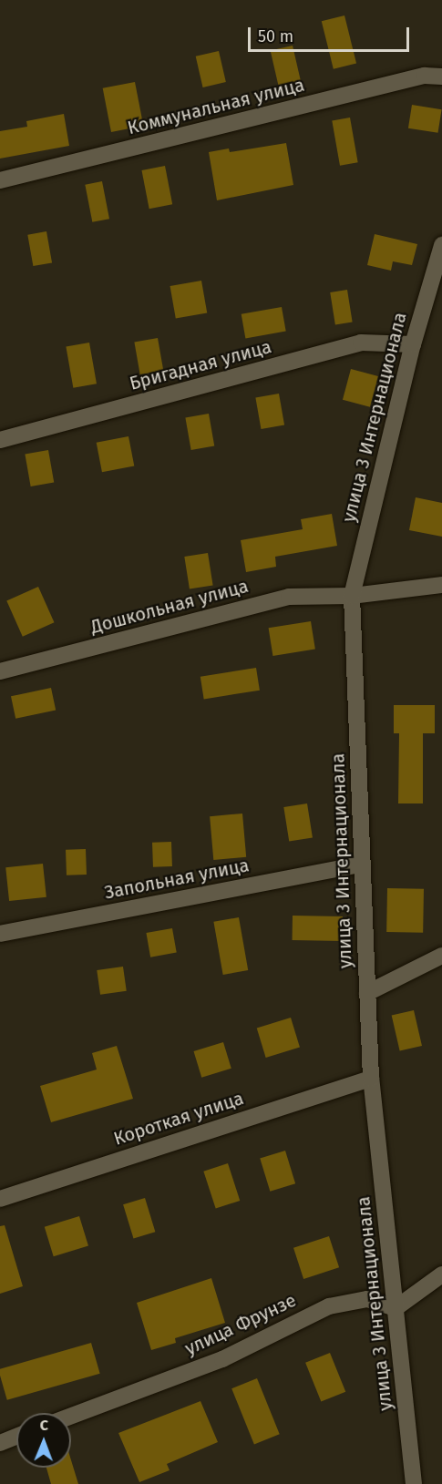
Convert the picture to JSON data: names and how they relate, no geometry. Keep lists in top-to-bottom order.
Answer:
{
  "streets": {
    "street": [
      "Коммунальная улица",
      "Бригадная улица",
      "улица 3 Интернационала",
      "Дошкольная улица",
      "Запольная улица",
      "Короткая улица",
      "улица Фрунзе"
    ]
  },
  "crossings": [
    ["Бригадная улица", "улица 3 Интернационала"],
    ["улица 3 Интернационала", "Дошкольная улица"],
    ["улица 3 Интернационала", "Запольная улица"],
    ["улица 3 Интернационала", "Короткая улица"],
    ["улица 3 Интернационала", "улица Фрунзе"]
  ],
  "scale_bar": "50 m",
  "north": "top"
}
